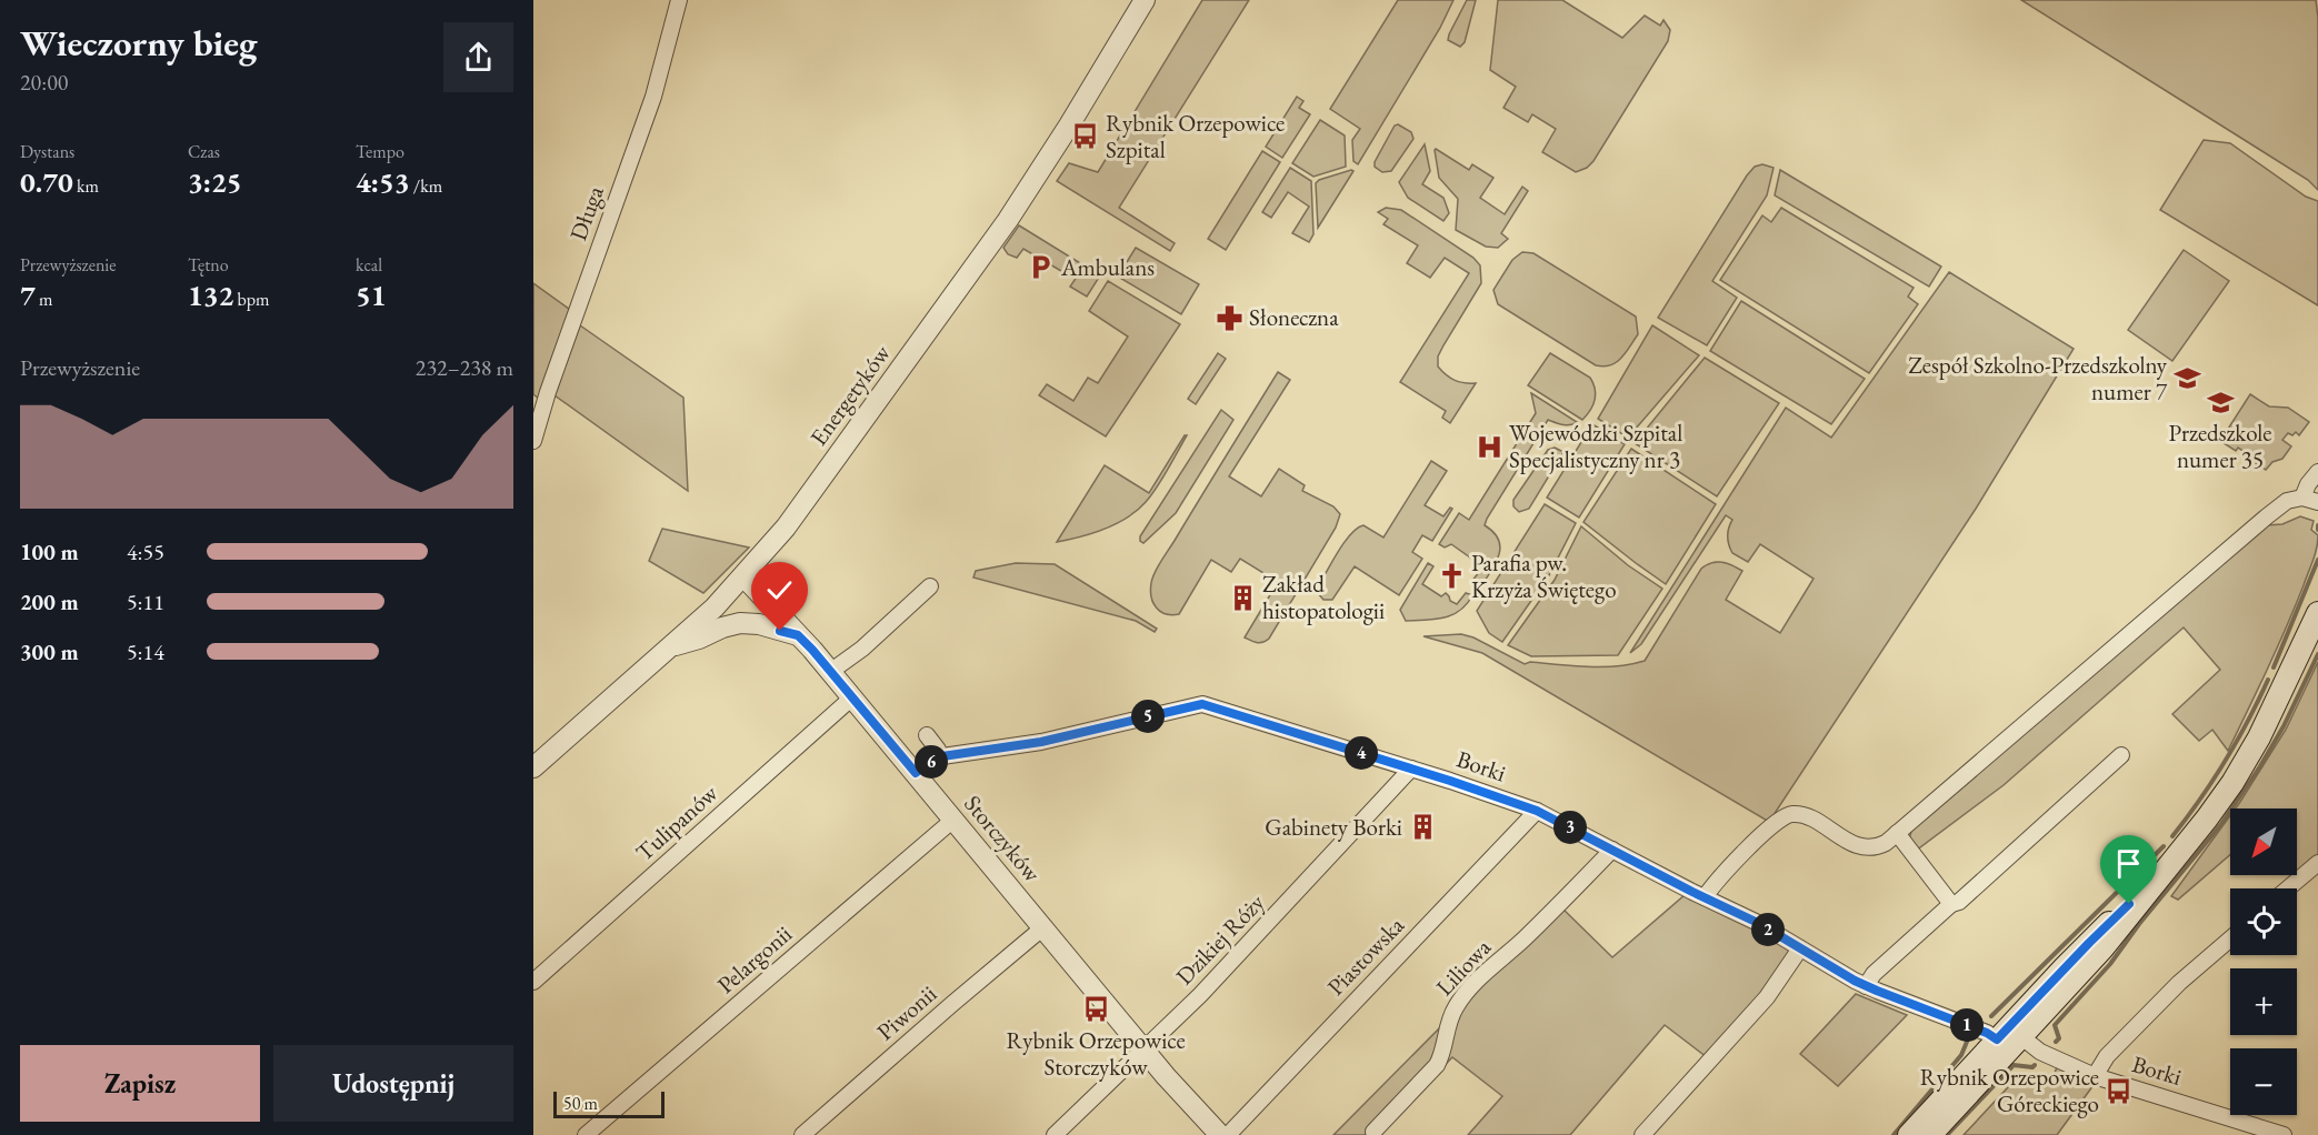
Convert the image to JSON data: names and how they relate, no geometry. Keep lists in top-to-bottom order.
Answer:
{
  "streets": {
    "street": [
      "Długa",
      "Energetyków",
      "Borki",
      "Tulipanów",
      "Storczyków",
      "Dzikiej Róży",
      "Piastowska",
      "Pelargonii",
      "Liliowa",
      "Piwonii"
    ]
  },
  "crossings": [
    ["Energetyków", "Storczyków"],
    ["Borki", "Storczyków"],
    ["Borki", "Dzikiej Róży"],
    ["Borki", "Piastowska"],
    ["Borki", "Liliowa"],
    ["Tulipanów", "Storczyków"],
    ["Storczyków", "Dzikiej Róży"],
    ["Storczyków", "Pelargonii"],
    ["Storczyków", "Piwonii"]
  ],
  "places": {
    "bus stop": ["Rybnik Orzepowice Szpital", "Rybnik Orzepowice Storczyków", "Rybnik Orzepowice Góreckiego"],
    "parking": ["Ambulans"],
    "pharmacy": ["Słoneczna"],
    "school or university": ["Zespół Szkolno-Przedszkolny numer 7", "Przedszkole numer 35"],
    "hospital": ["Wojewódzki Szpital Specjalistyczny nr 3"],
    "church": ["Parafia pw. Krzyża Świętego"],
    "building": ["Zakład histopatologii", "Gabinety Borki"]
  },
  "scale_bar": "50 m",
  "north": "bottom left",
  "page": {
    "heading": ["Wieczorny bieg", "20:00"],
    "stats": [
      ["Dystans", "0.70 km"],
      ["Czas", "3:25"],
      ["Tempo", "4:53 /km"],
      ["Przewyższenie", "7 m"],
      ["Tętno", "132 bpm"],
      ["kcal", "51"]
    ],
    "chart": ["Przewyższenie", "232–238 m"],
    "list": [
      {
        "name": "100 m",
        "note": "4:55"
      },
      {
        "name": "200 m",
        "note": "5:11"
      },
      {
        "name": "300 m",
        "note": "5:14"
      }
    ],
    "pins": [
      "5",
      "4",
      "6",
      "3",
      "2",
      "1"
    ],
    "map_buttons": ["+", "−"],
    "buttons": ["Zapisz", "Udostępnij"],
    "scale": "50 m"
  }
}
